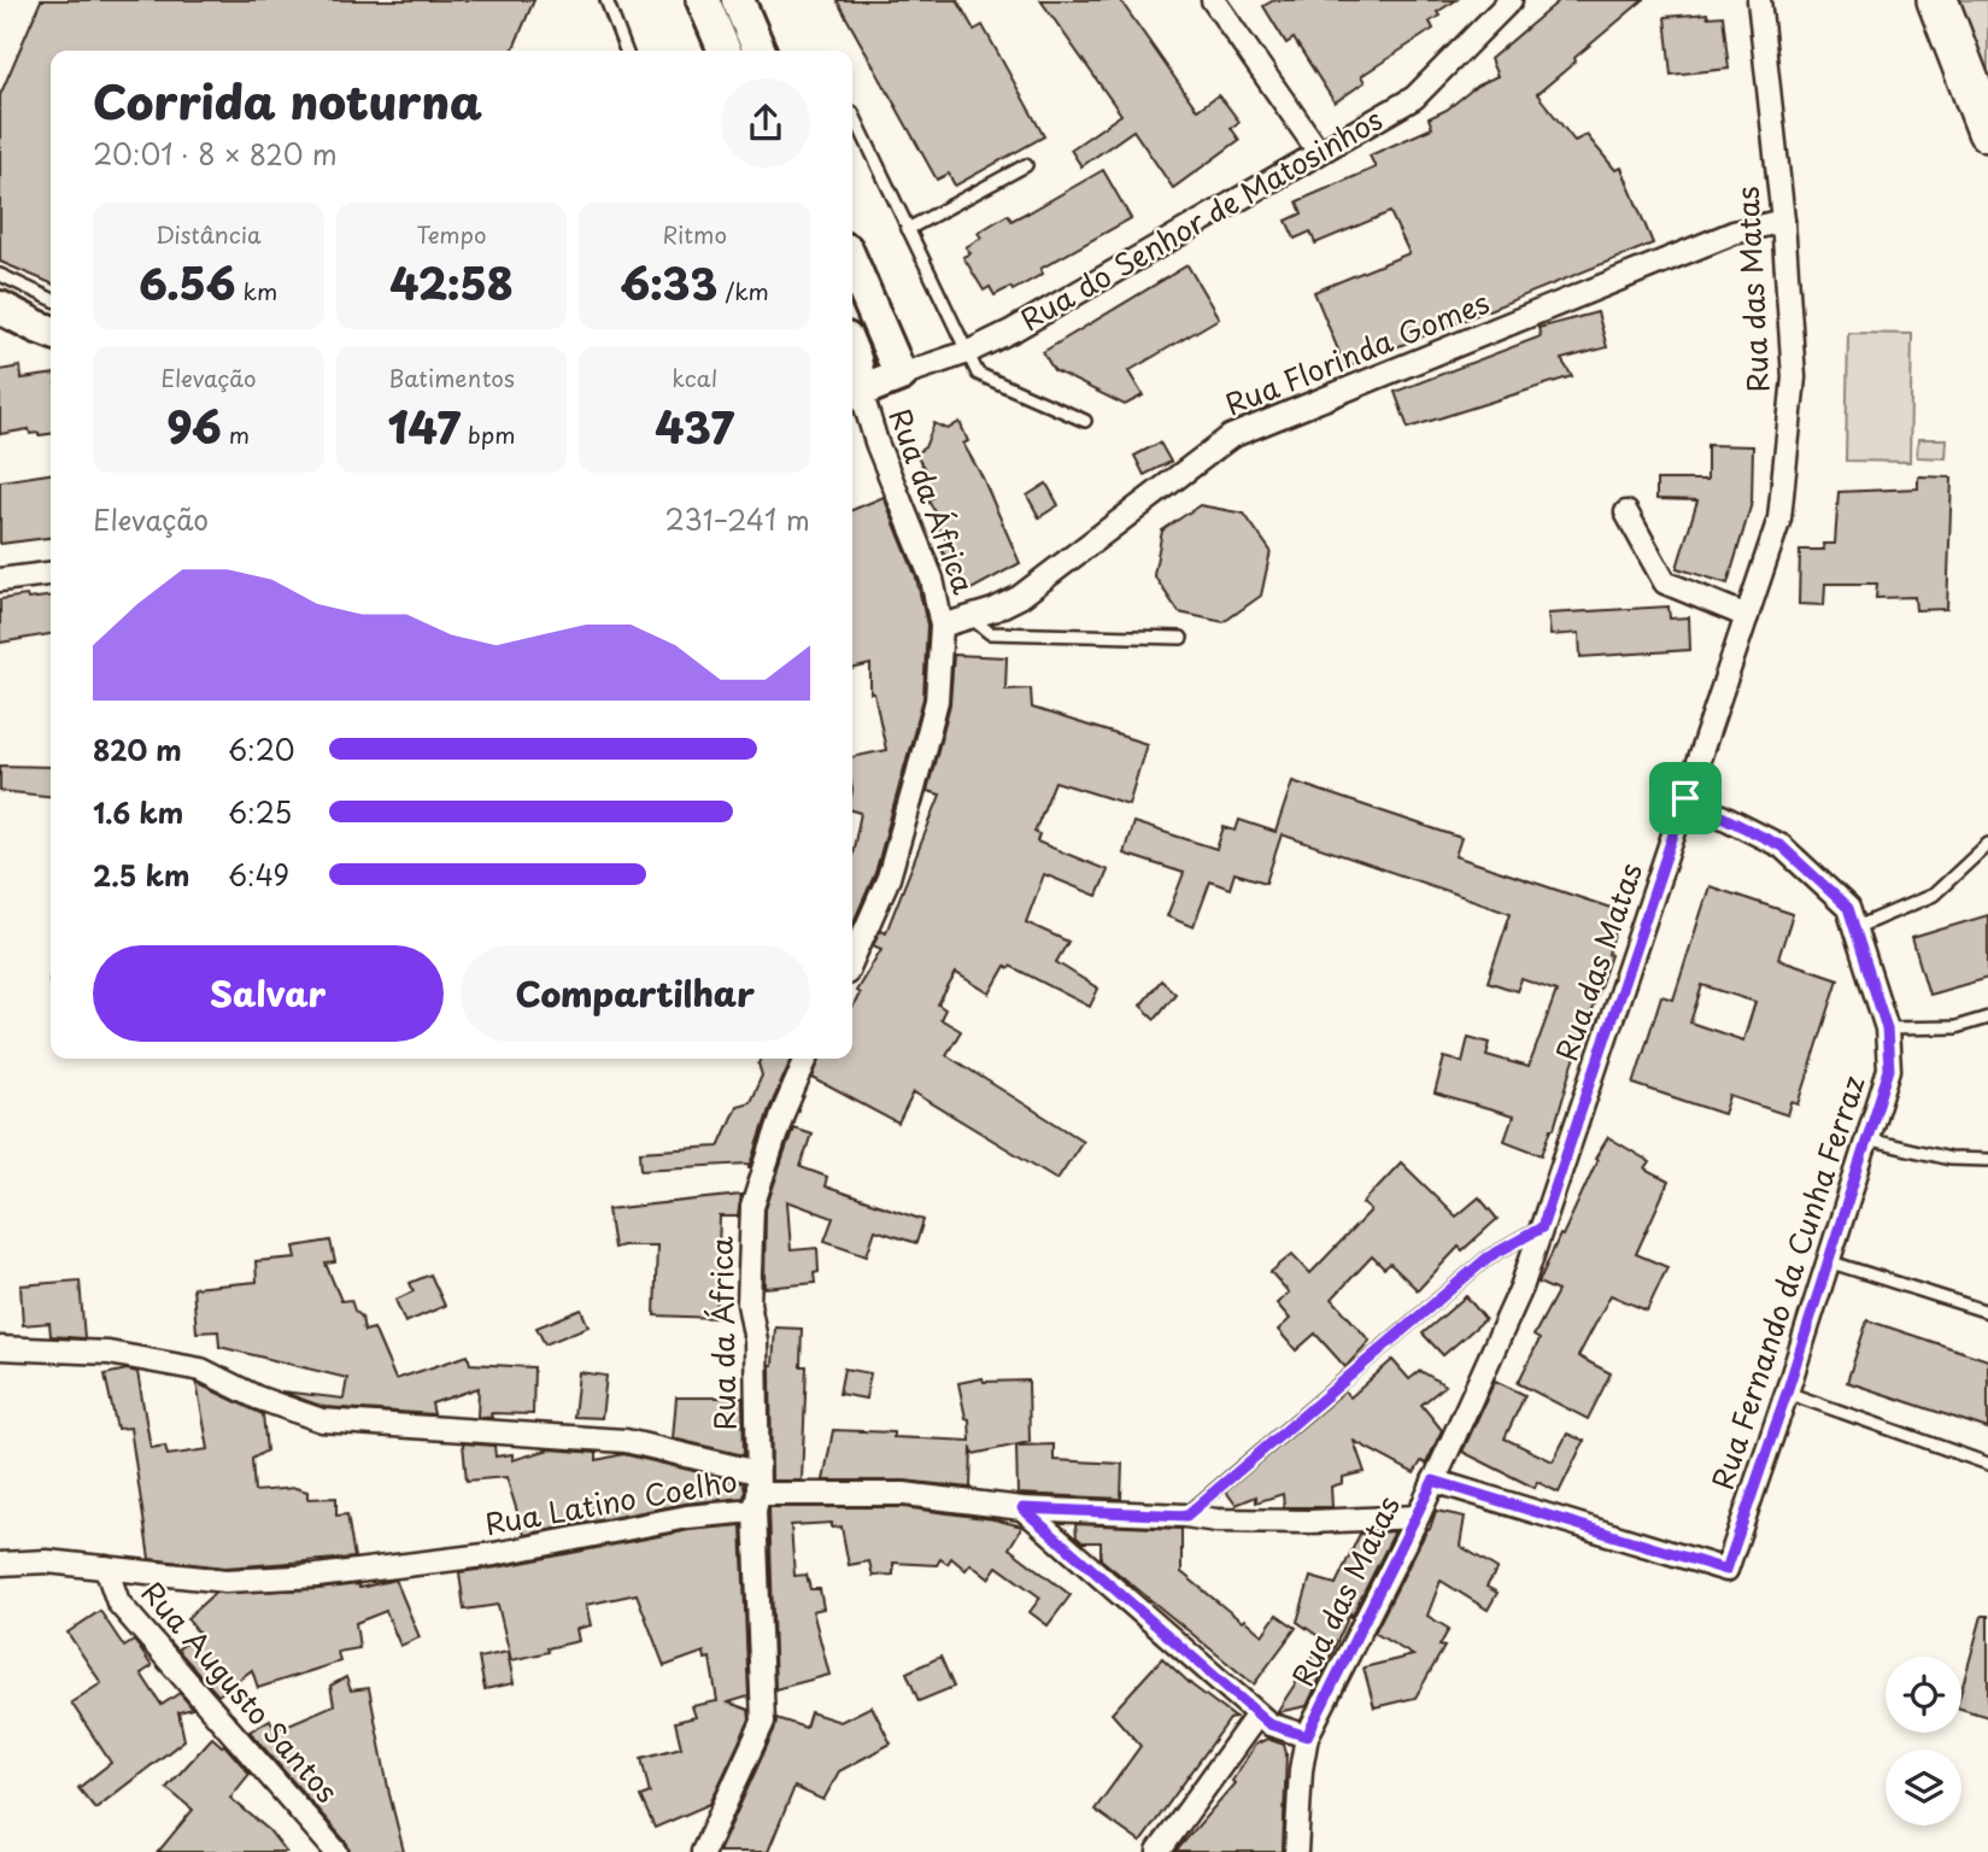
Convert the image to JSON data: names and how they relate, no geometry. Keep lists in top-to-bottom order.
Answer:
{
  "streets": {
    "main road": ["Rua do Senhor de Matosinhos"],
    "street": [
      "Rua das Matas",
      "Rua Florinda Gomes",
      "Rua da África",
      "Rua Fernando da Cunha Ferraz",
      "Rua Latino Coelho",
      "Rua Augusto Santos"
    ]
  },
  "crossings": [
    ["Rua do Senhor de Matosinhos", "Rua da África"],
    ["Rua das Matas", "Rua Florinda Gomes"],
    ["Rua das Matas", "Rua Fernando da Cunha Ferraz"],
    ["Rua das Matas", "Rua Latino Coelho"],
    ["Rua Florinda Gomes", "Rua da África"],
    ["Rua da África", "Rua Latino Coelho"],
    ["Rua Latino Coelho", "Rua Augusto Santos"]
  ],
  "page": {
    "heading": ["Corrida noturna", "20:01 · 8 × 820 m"],
    "stats": [
      ["Distância", "6.56 km"],
      ["Tempo", "42:58"],
      ["Ritmo", "6:33 /km"],
      ["Elevação", "96 m"],
      ["Batimentos", "147 bpm"],
      ["kcal", "437"]
    ],
    "chart": ["Elevação", "231–241 m"],
    "list": [
      {
        "name": "820 m",
        "note": "6:20"
      },
      {
        "name": "1.6 km",
        "note": "6:25"
      },
      {
        "name": "2.5 km",
        "note": "6:49"
      }
    ],
    "buttons": ["Salvar", "Compartilhar"]
  }
}
